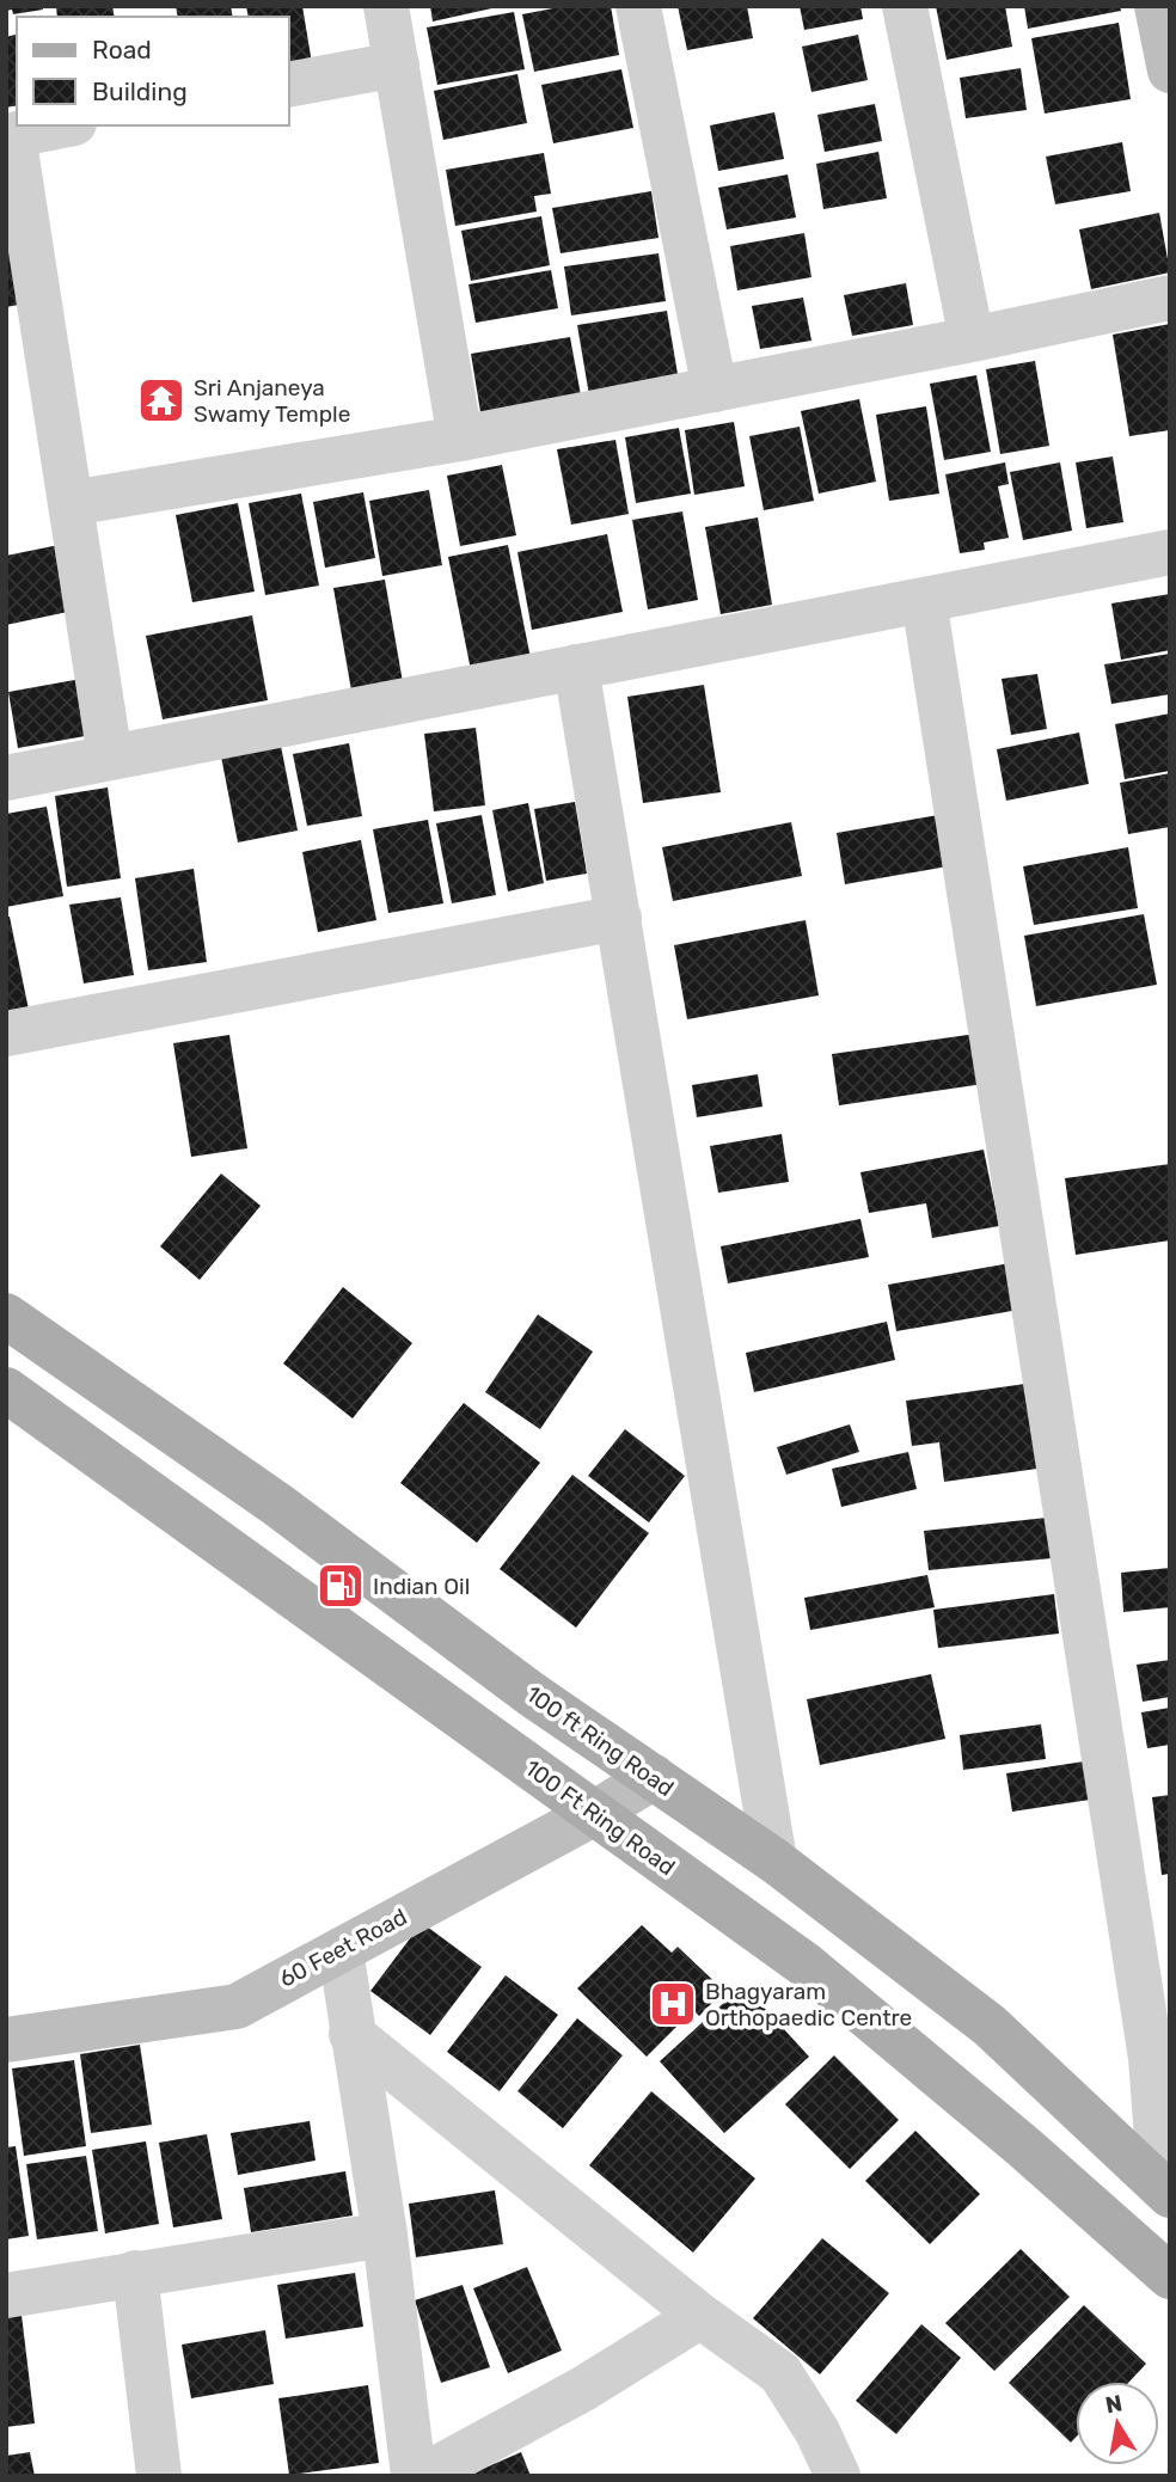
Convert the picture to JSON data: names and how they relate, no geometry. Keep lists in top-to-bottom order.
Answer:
{
  "streets": {
    "main road": ["100 ft Ring Road", "100 Ft Ring Road"],
    "street": ["60 Feet Road"]
  },
  "crossings": [
    ["100 ft Ring Road", "60 Feet Road"],
    ["100 Ft Ring Road", "60 Feet Road"]
  ],
  "places": {
    "temple": ["Sri Anjaneya Swamy Temple"],
    "fuel station": ["Indian Oil"],
    "hospital": ["Bhagyaram Orthopaedic Centre"]
  },
  "legend": ["Road", "Building"],
  "north": "top"
}
